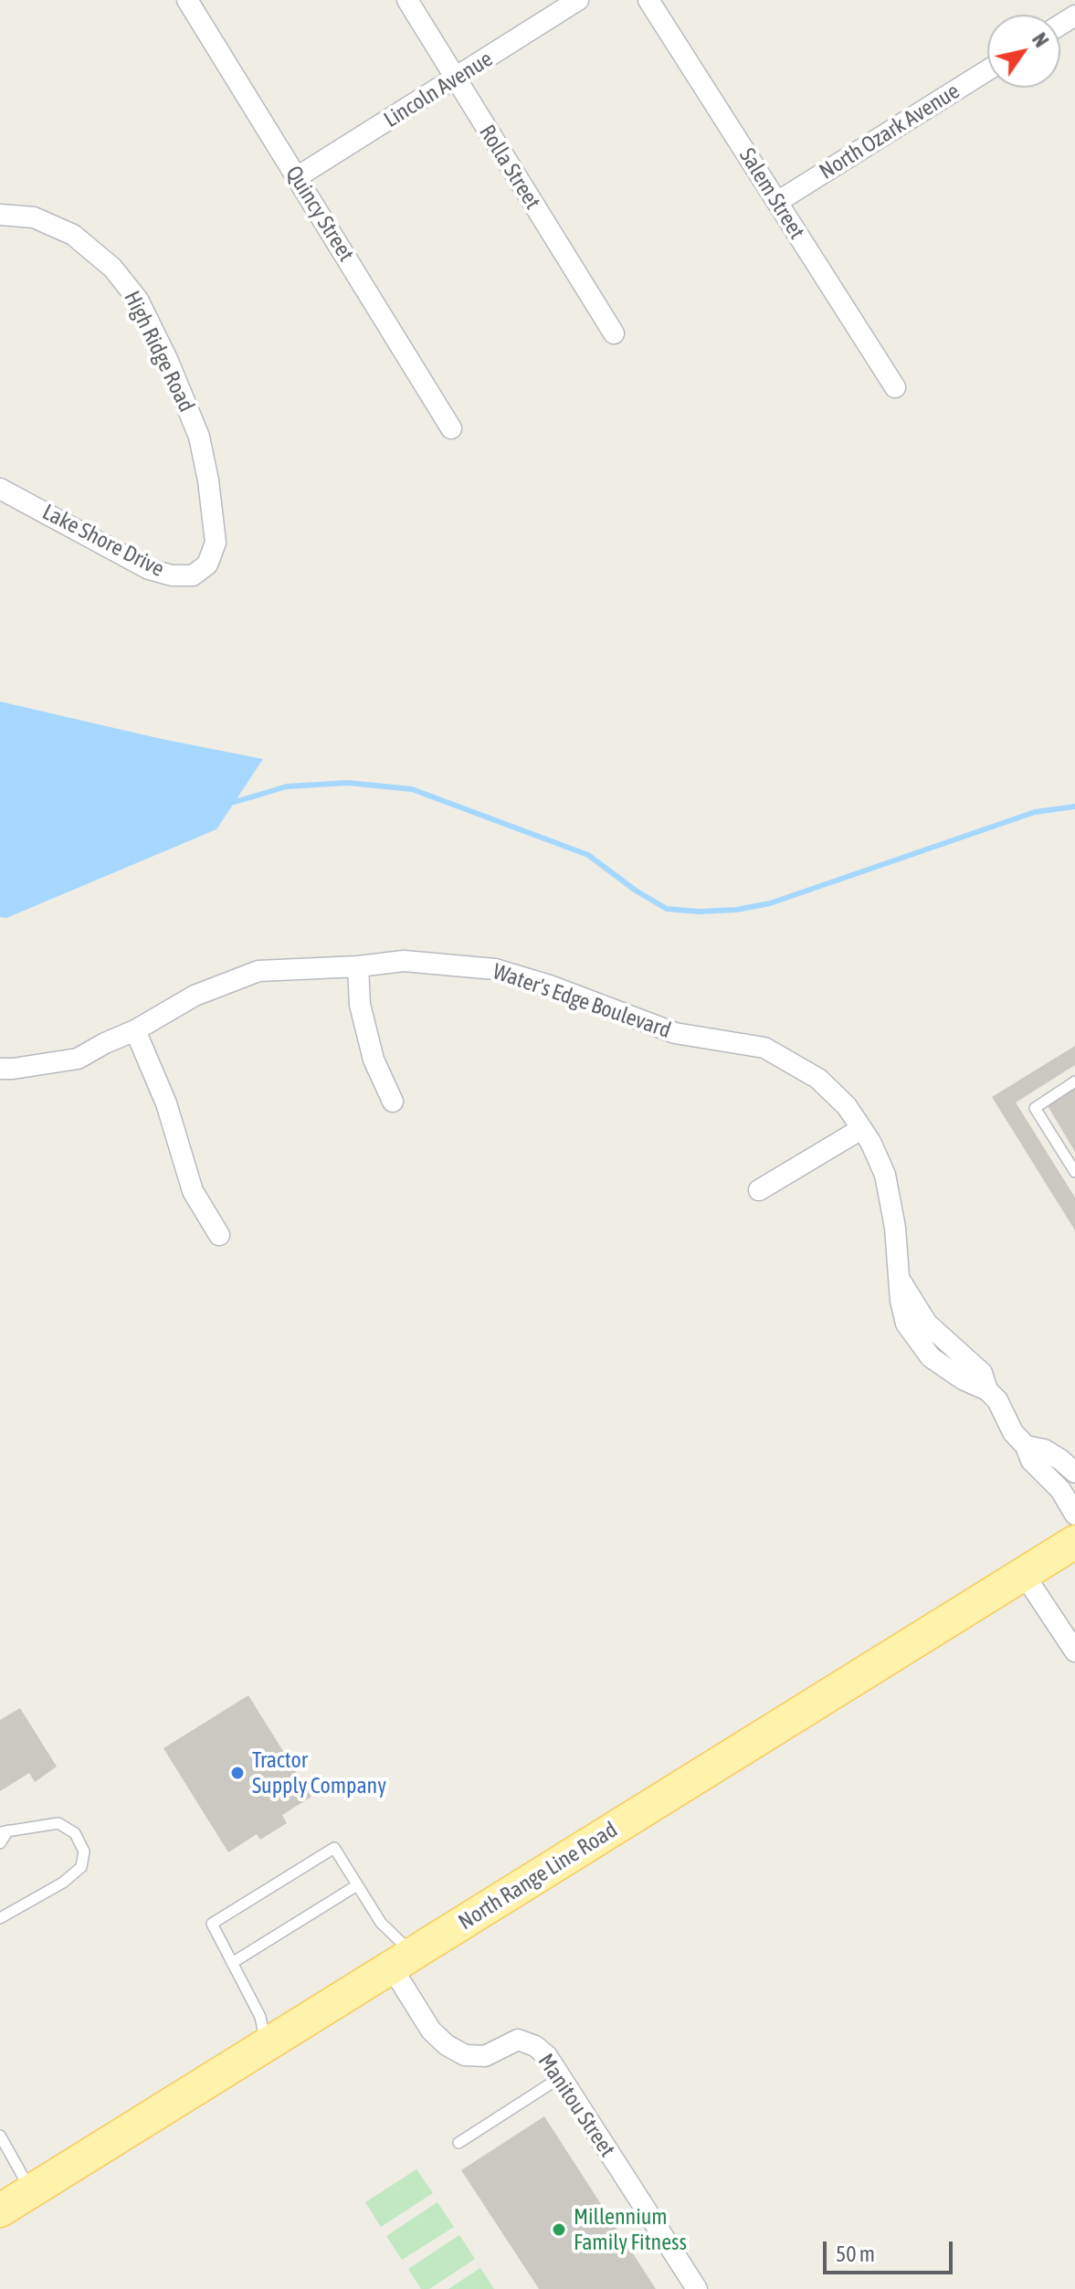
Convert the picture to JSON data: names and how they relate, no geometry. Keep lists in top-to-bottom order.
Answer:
{
  "streets": {
    "main road": ["North Range Line Road"],
    "street": [
      "Lincoln Avenue",
      "North Ozark Avenue",
      "Rolla Street",
      "Salem Street",
      "Quincy Street",
      "High Ridge Road",
      "Lake Shore Drive",
      "Water's Edge Boulevard",
      "Manitou Street"
    ]
  },
  "crossings": [
    ["Lincoln Avenue", "Rolla Street"],
    ["Lincoln Avenue", "Quincy Street"],
    ["North Ozark Avenue", "Salem Street"],
    ["High Ridge Road", "Lake Shore Drive"],
    ["North Range Line Road", "Manitou Street"]
  ],
  "places": ["Tractor Supply Company", "Millennium Family Fitness"],
  "scale_bar": "50 m",
  "north": "top right"
}
